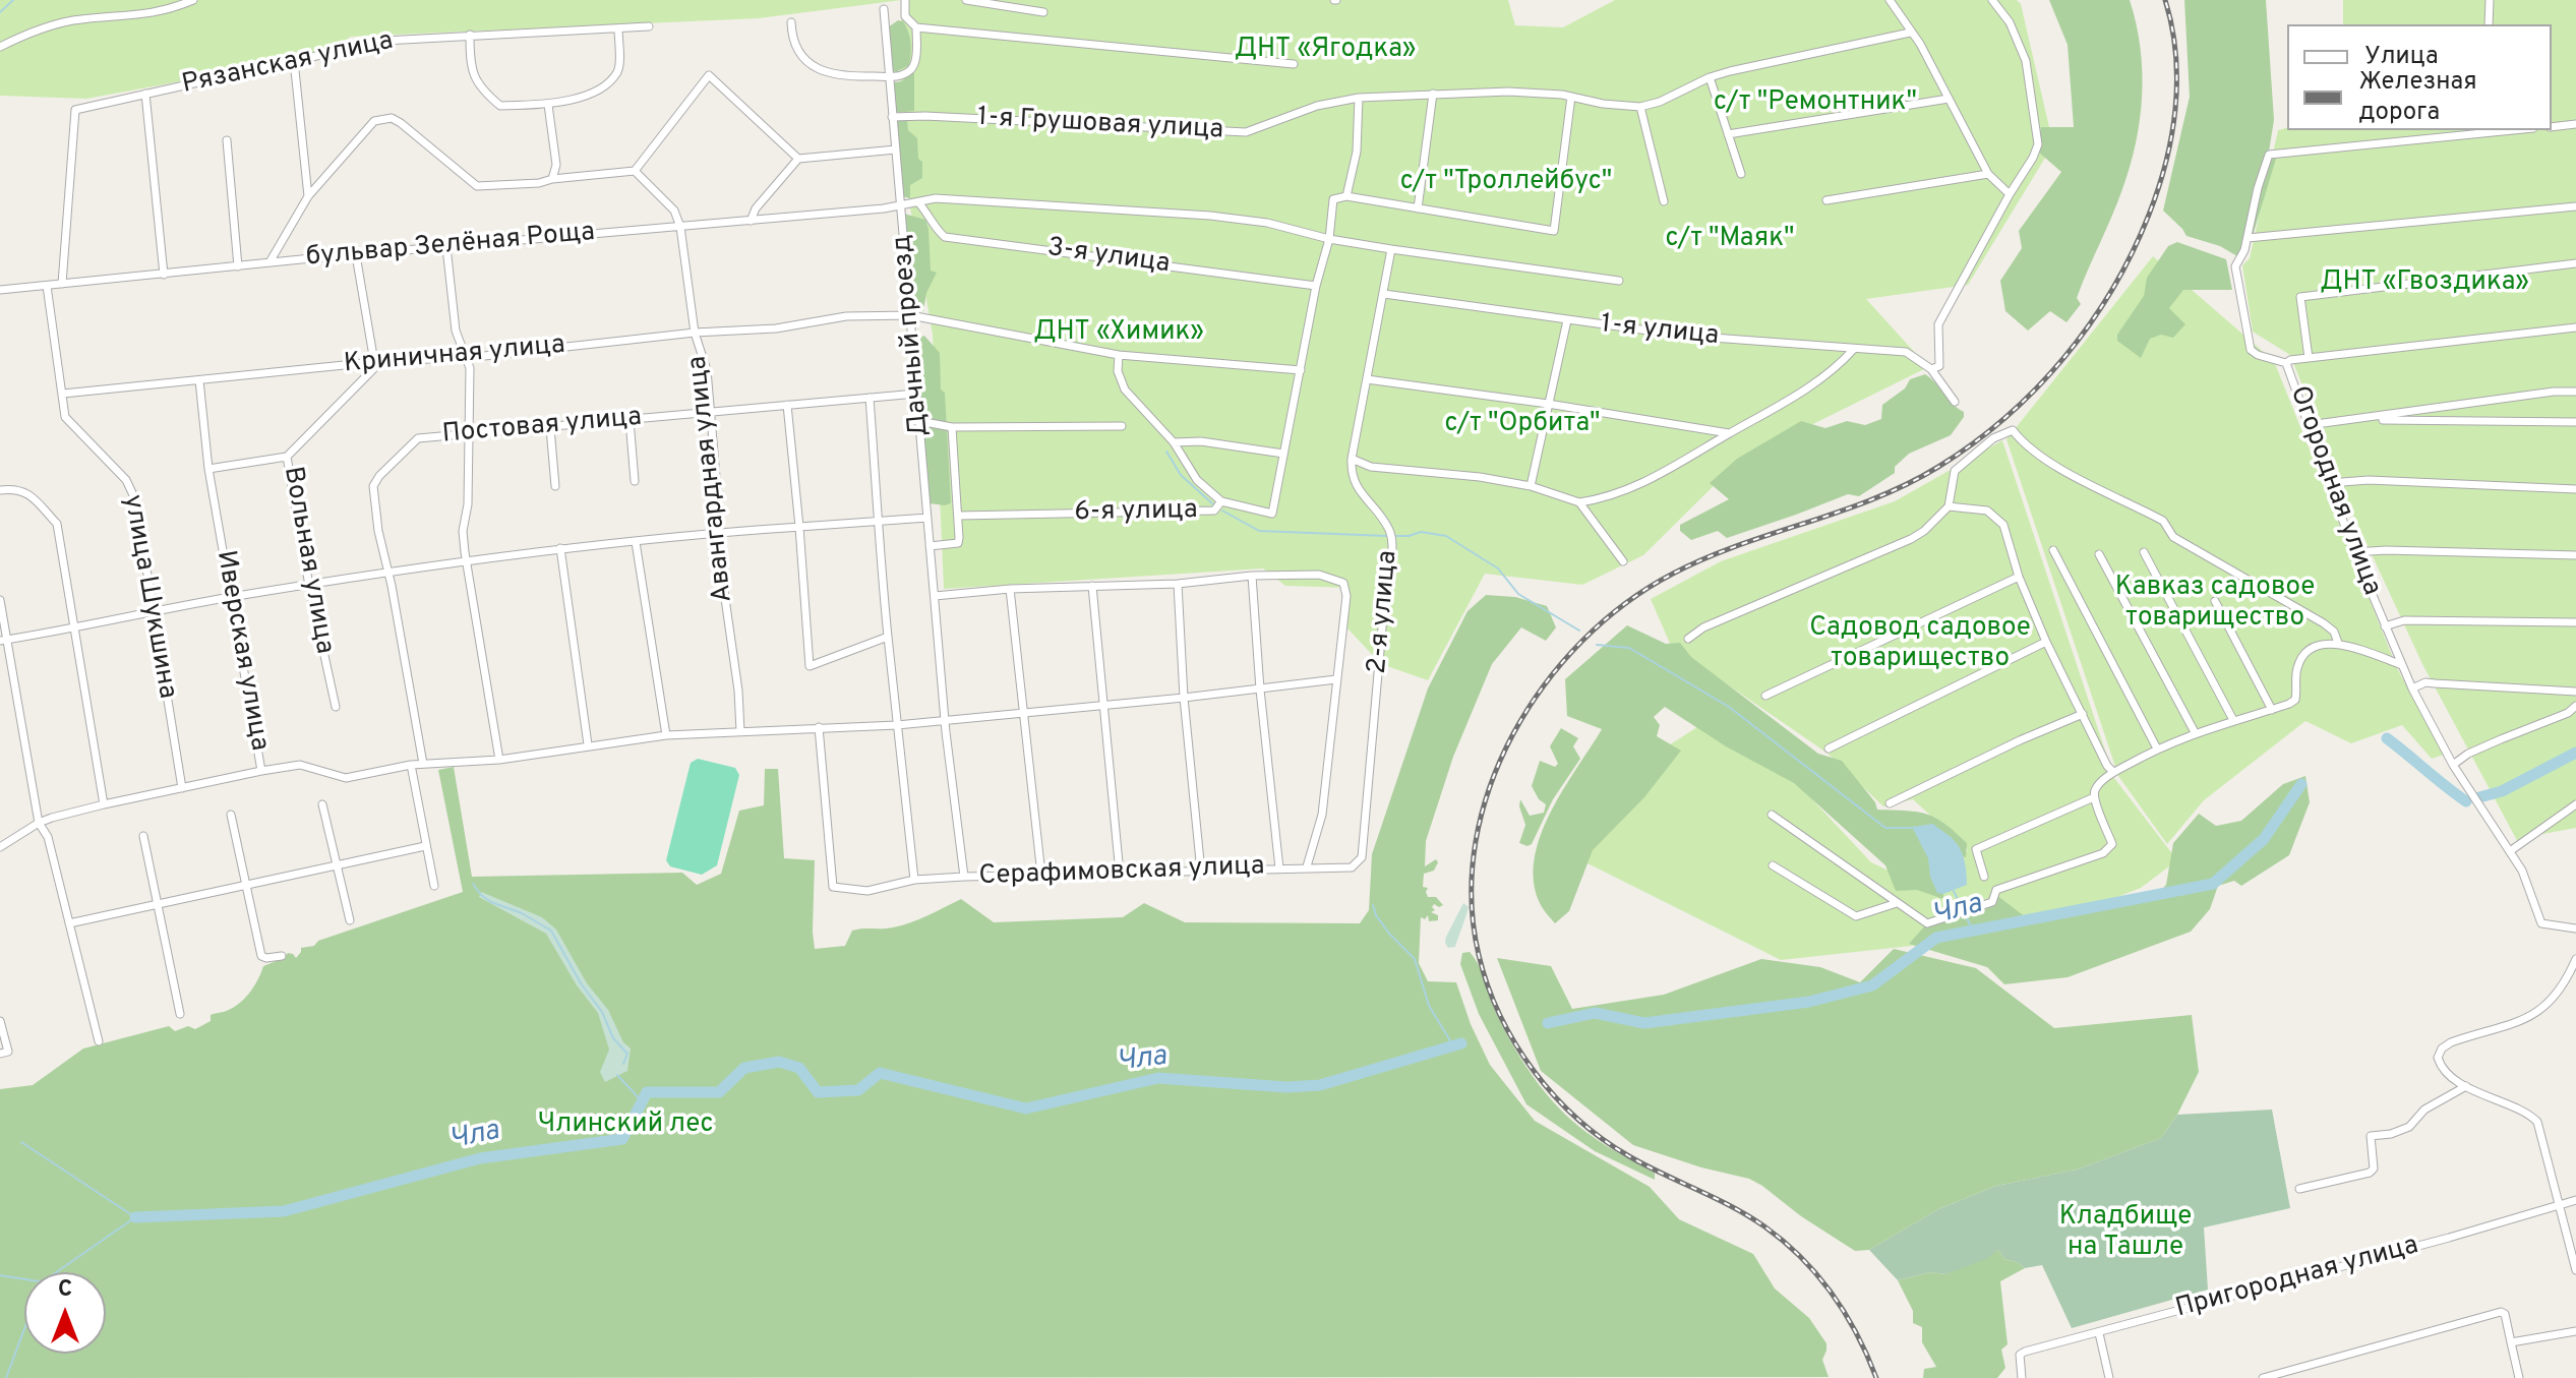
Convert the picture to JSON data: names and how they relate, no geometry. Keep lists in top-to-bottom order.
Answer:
{
  "streets": {
    "street": [
      "Рязанская улица",
      "1-я Грушовая улица",
      "бульвар Зелёная Роща",
      "3-я улица",
      "1-я улица",
      "Дачный проезд",
      "Криничная улица",
      "Постовая улица",
      "Авангардная улица",
      "Огородная улица",
      "6-я улица",
      "Вольная улица",
      "улица Шукшина",
      "2-я улица",
      "Иверская улица",
      "Серафимовская улица",
      "Пригородная улица"
    ]
  },
  "crossings": [
    ["Рязанская улица", "бульвар Зелёная Роща"],
    ["1-я Грушовая улица", "Дачный проезд"],
    ["бульвар Зелёная Роща", "Дачный проезд"],
    ["бульвар Зелёная Роща", "Авангардная улица"],
    ["бульвар Зелёная Роща", "улица Шукшина"],
    ["1-я улица", "2-я улица"],
    ["Дачный проезд", "Криничная улица"],
    ["Дачный проезд", "Постовая улица"],
    ["Дачный проезд", "Серафимовская улица"],
    ["Криничная улица", "Авангардная улица"],
    ["Криничная улица", "6-я улица"],
    ["Криничная улица", "Вольная улица"],
    ["Криничная улица", "улица Шукшина"],
    ["Криничная улица", "Иверская улица"],
    ["Постовая улица", "Авангардная улица"],
    ["Постовая улица", "Иверская улица"],
    ["Авангардная улица", "Иверская улица"],
    ["2-я улица", "Серафимовская улица"],
    ["Иверская улица", "Серафимовская улица"]
  ],
  "water": ["Чла"],
  "parks": [
    "ДНТ «Ягодка»",
    "с/т \"Ремонтник\"",
    "с/т \"Троллейбус\"",
    "с/т \"Маяк\"",
    "ДНТ «Гвоздика»",
    "ДНТ «Химик»",
    "с/т \"Орбита\"",
    "Кавказ садовое товарищество",
    "Садовод садовое товарищество",
    "Члинский лес",
    "Кладбище на Ташле"
  ],
  "legend": ["Улица", "Железная дорога"],
  "north": "top"
}
